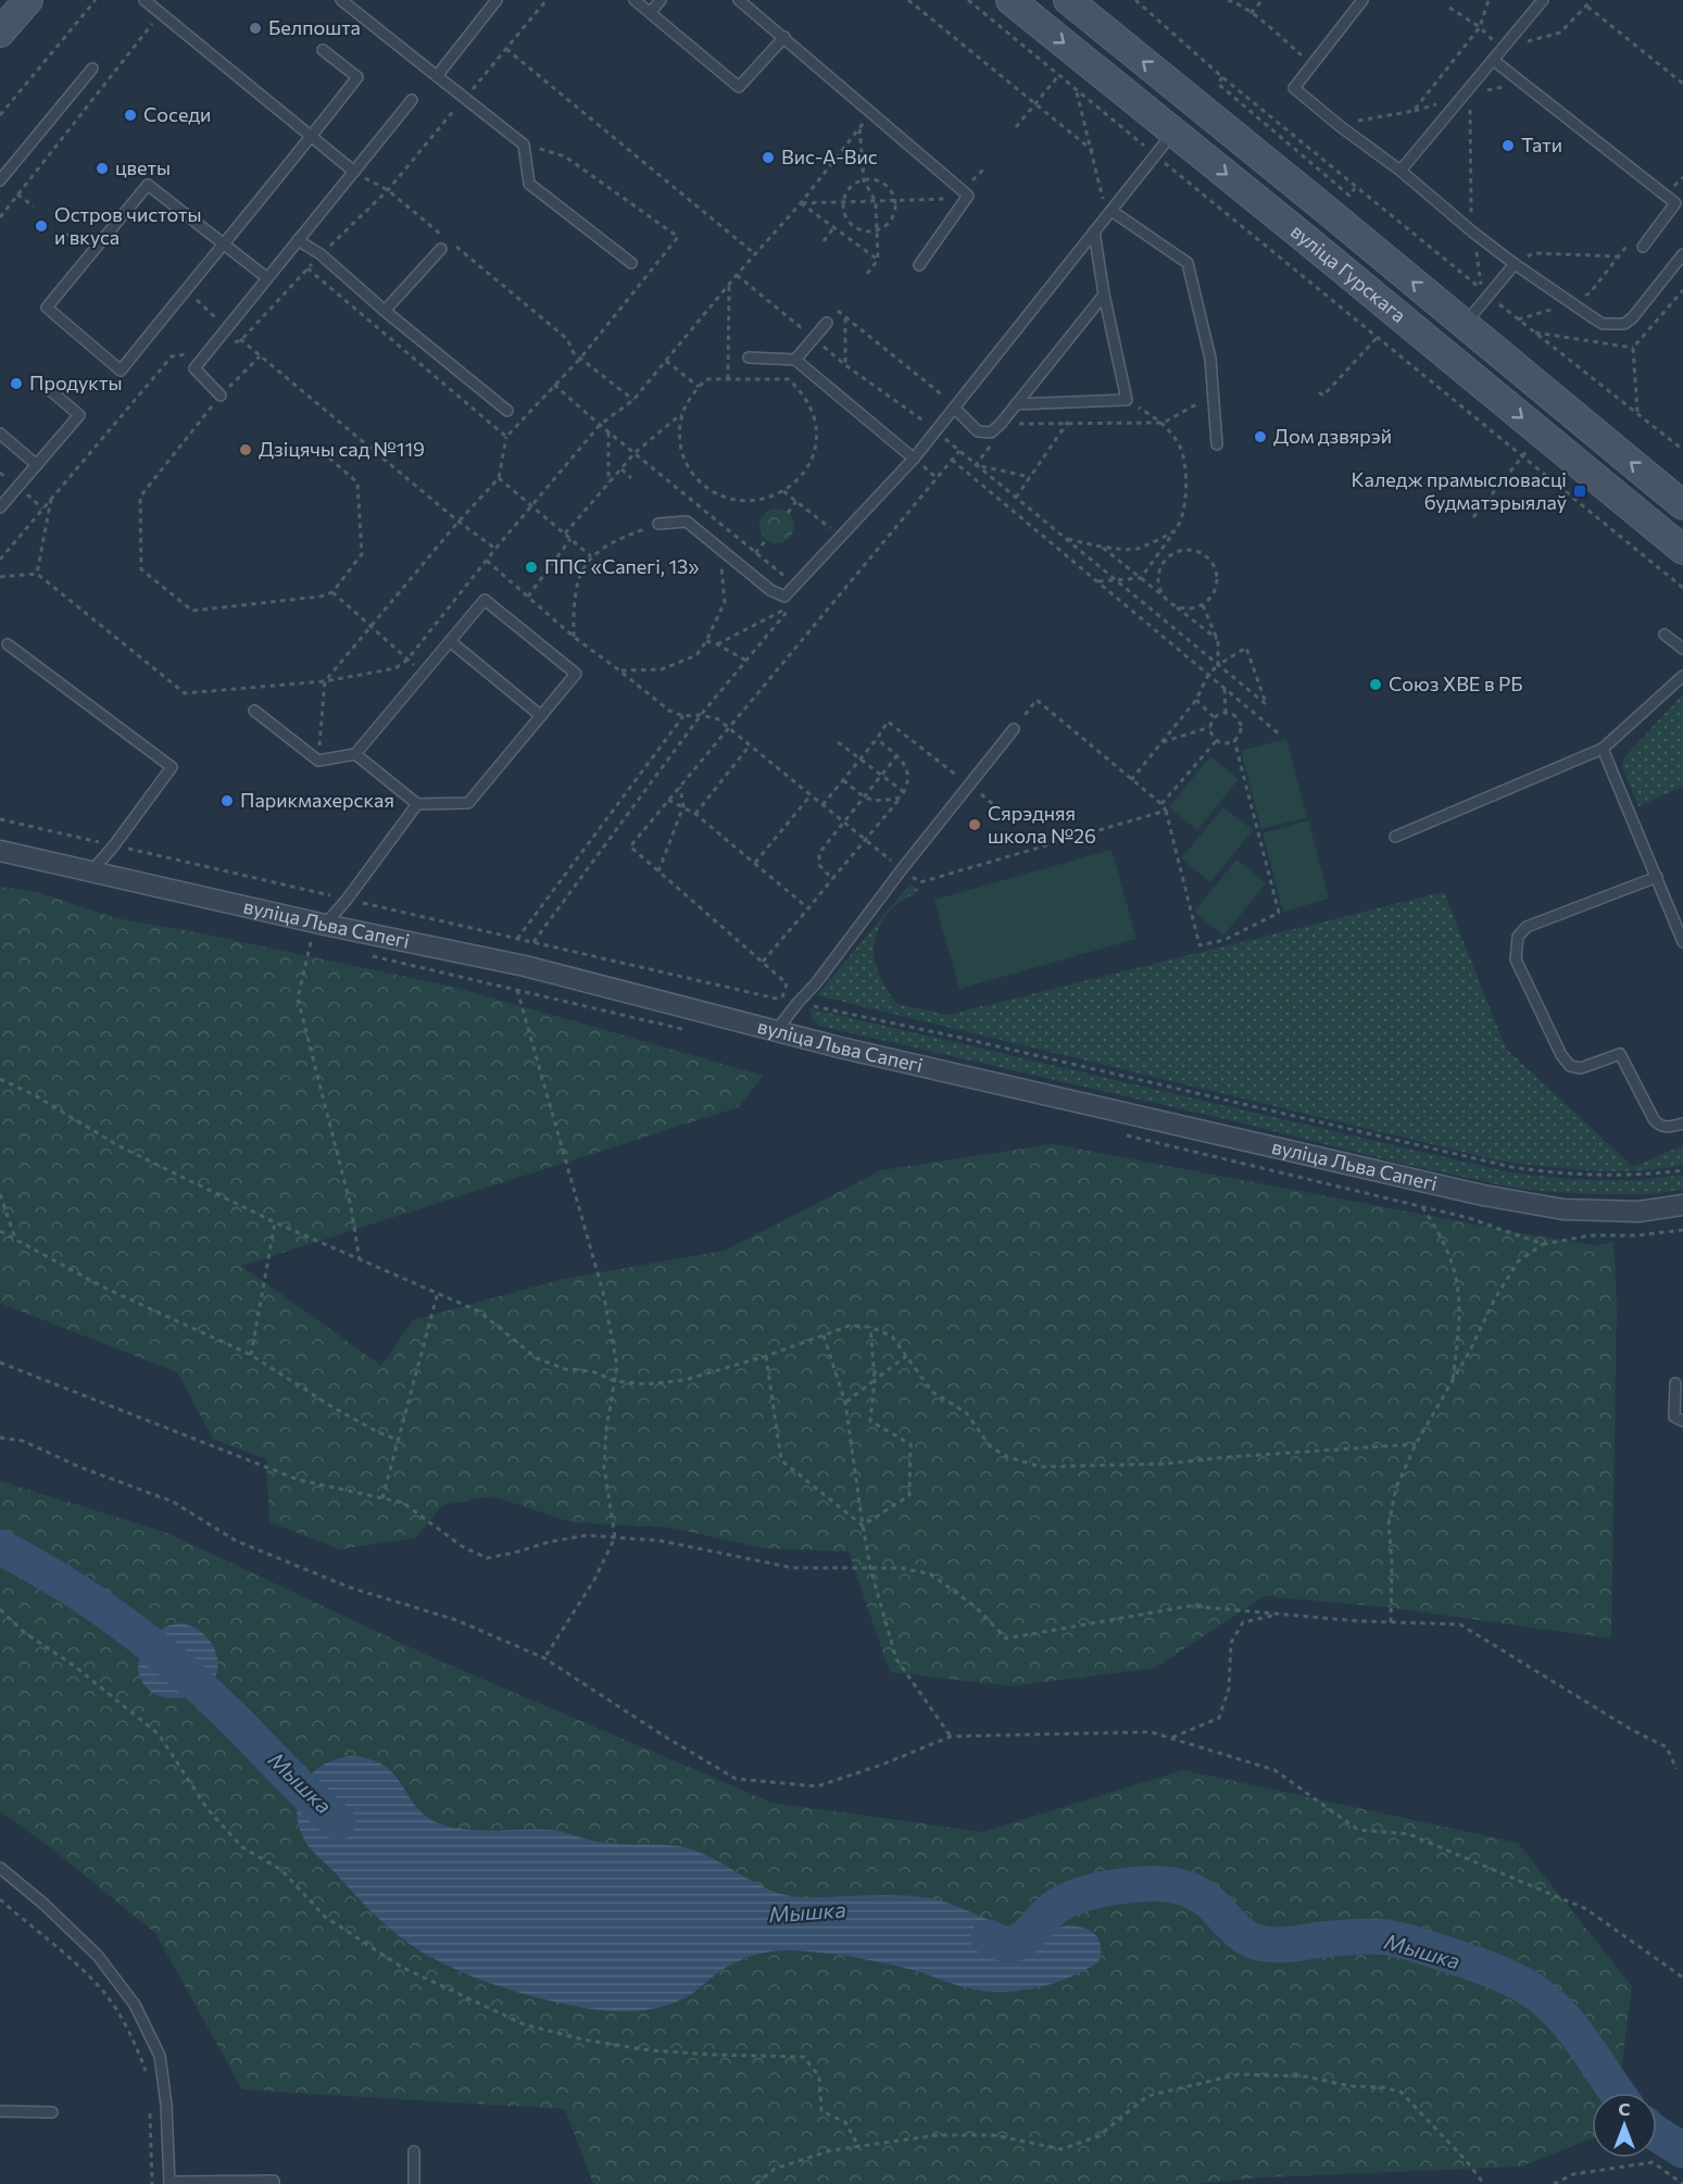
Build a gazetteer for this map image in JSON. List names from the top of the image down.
{
  "streets": {
    "main road": ["вуліца Гурскага"],
    "street": ["вуліца Льва Сапегі"]
  },
  "water": ["Мышка"],
  "places": {
    "other": [
      "Белпошта",
      "Соседи",
      "Тати",
      "Вис-А-Вис",
      "цветы",
      "Остров чистоты и вкуса",
      "Продукты",
      "Дом дзвярэй",
      "Дзіцячы сад №119",
      "ППС «Сапегі, 13»",
      "Союз ХВЕ в РБ",
      "Парикмахерская",
      "Сярэдняя школа №26"
    ],
    "transit": ["Каледж прамысловасці будматэрыялаў"]
  },
  "north": "top"
}
